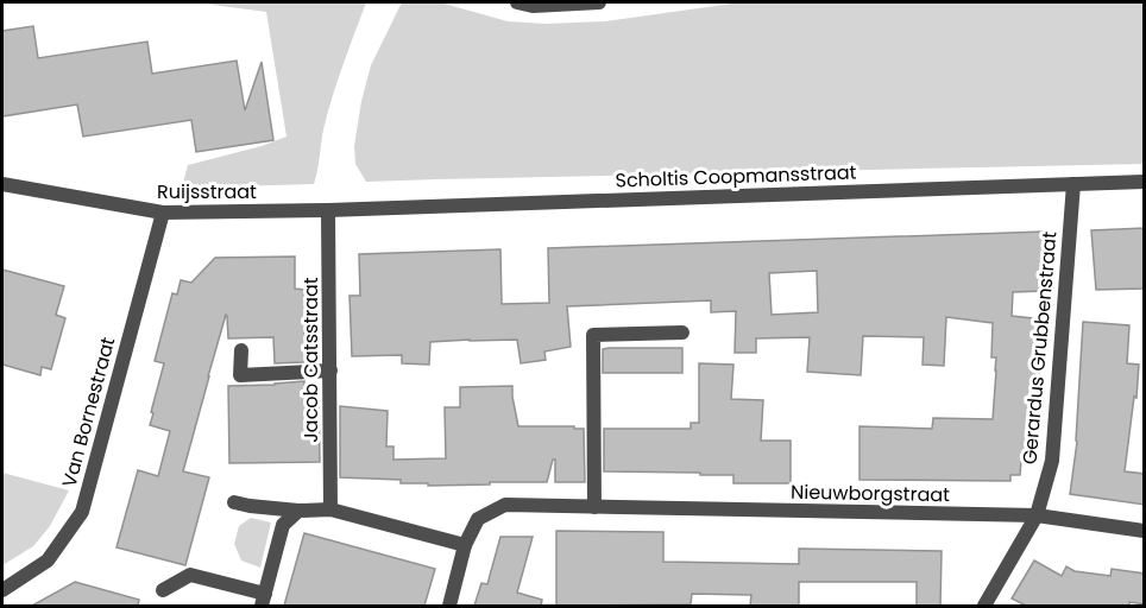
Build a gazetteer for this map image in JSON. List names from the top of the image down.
{
  "streets": {
    "street": [
      "Scholtis Coopmansstraat",
      "Ruijsstraat",
      "Gerardus Grubbenstraat",
      "Jacob Catsstraat",
      "Van Bornestraat",
      "Nieuwborgstraat"
    ]
  },
  "crossings": [
    ["Scholtis Coopmansstraat", "Ruijsstraat"],
    ["Scholtis Coopmansstraat", "Gerardus Grubbenstraat"],
    ["Scholtis Coopmansstraat", "Jacob Catsstraat"],
    ["Ruijsstraat", "Jacob Catsstraat"],
    ["Ruijsstraat", "Van Bornestraat"],
    ["Gerardus Grubbenstraat", "Nieuwborgstraat"]
  ]
}
